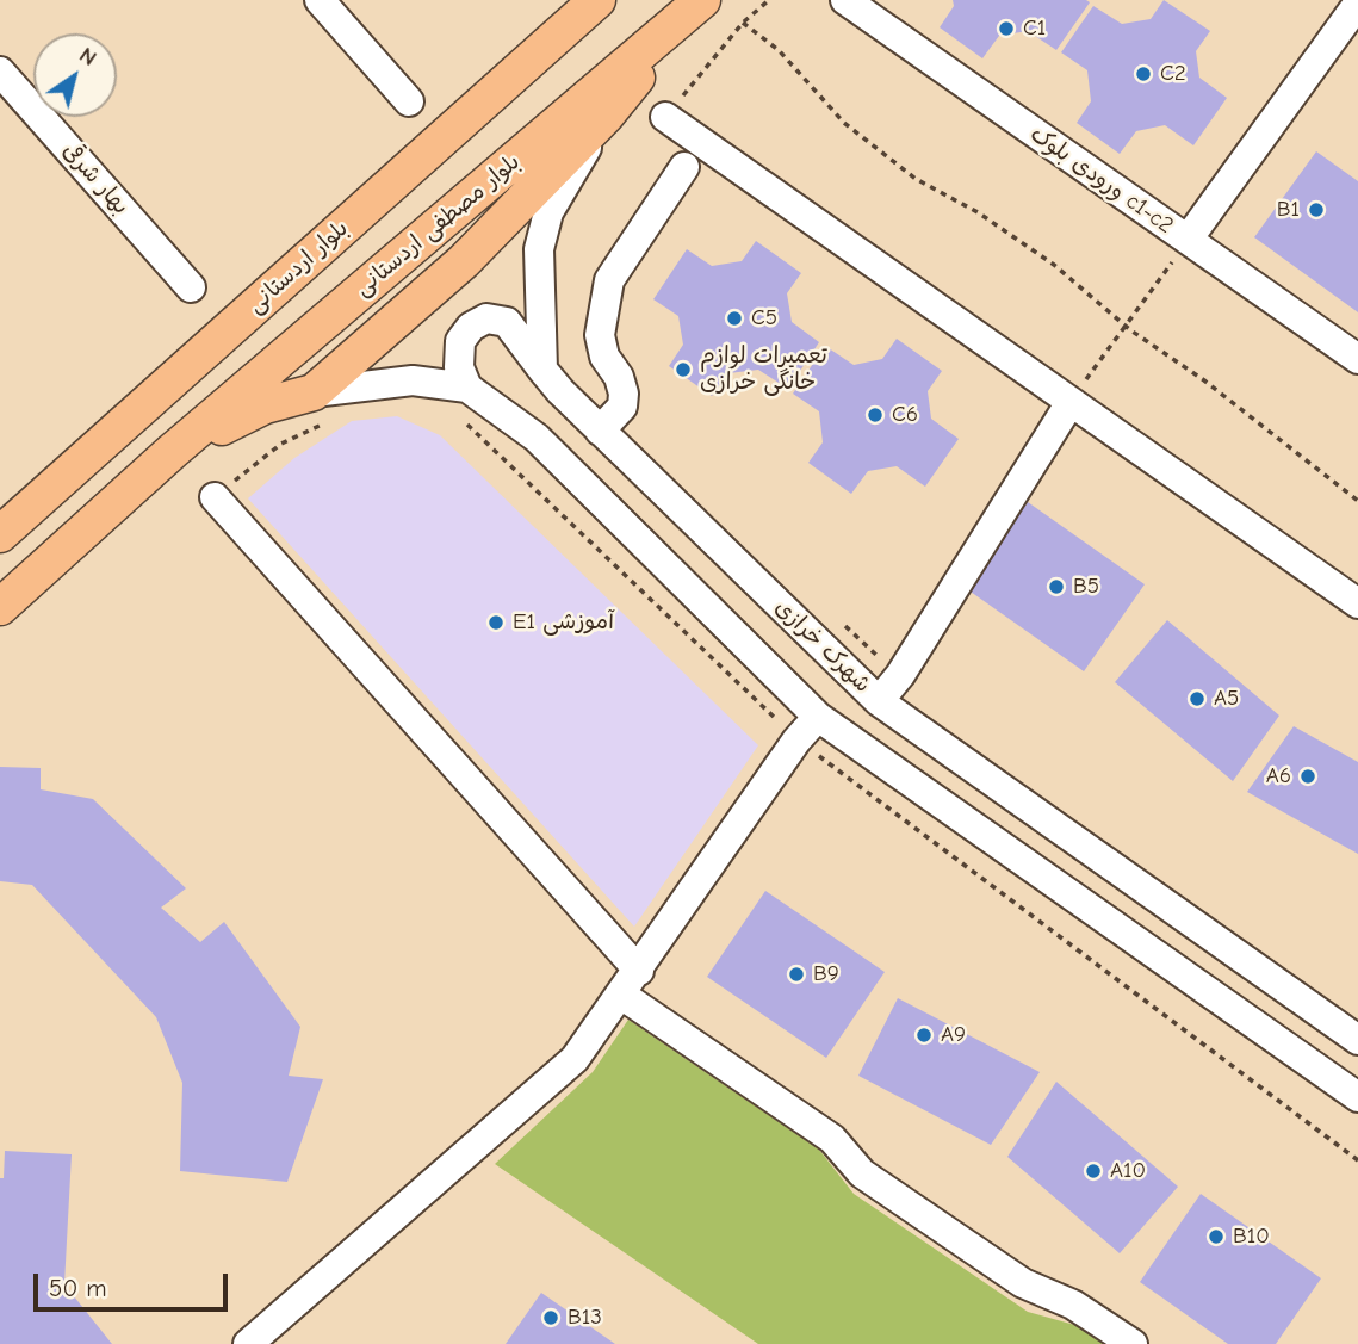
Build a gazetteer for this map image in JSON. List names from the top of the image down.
{
  "streets": {
    "main road": ["بلوار مصطفی اردستانی", "بلوار اردستانی"],
    "street": ["بهار شرقی", "ورودی بلوک c1-c2", "شهرک خرازی"]
  },
  "places": [
    "C1",
    "C2",
    "B1",
    "C5",
    "تعمیرات لوازم خانگی خرازی",
    "C6",
    "B5",
    "E1 آموزشی",
    "A5",
    "A6",
    "B9",
    "A9",
    "A10",
    "B10",
    "B13"
  ],
  "scale_bar": "50 m",
  "north": "top right"
}
